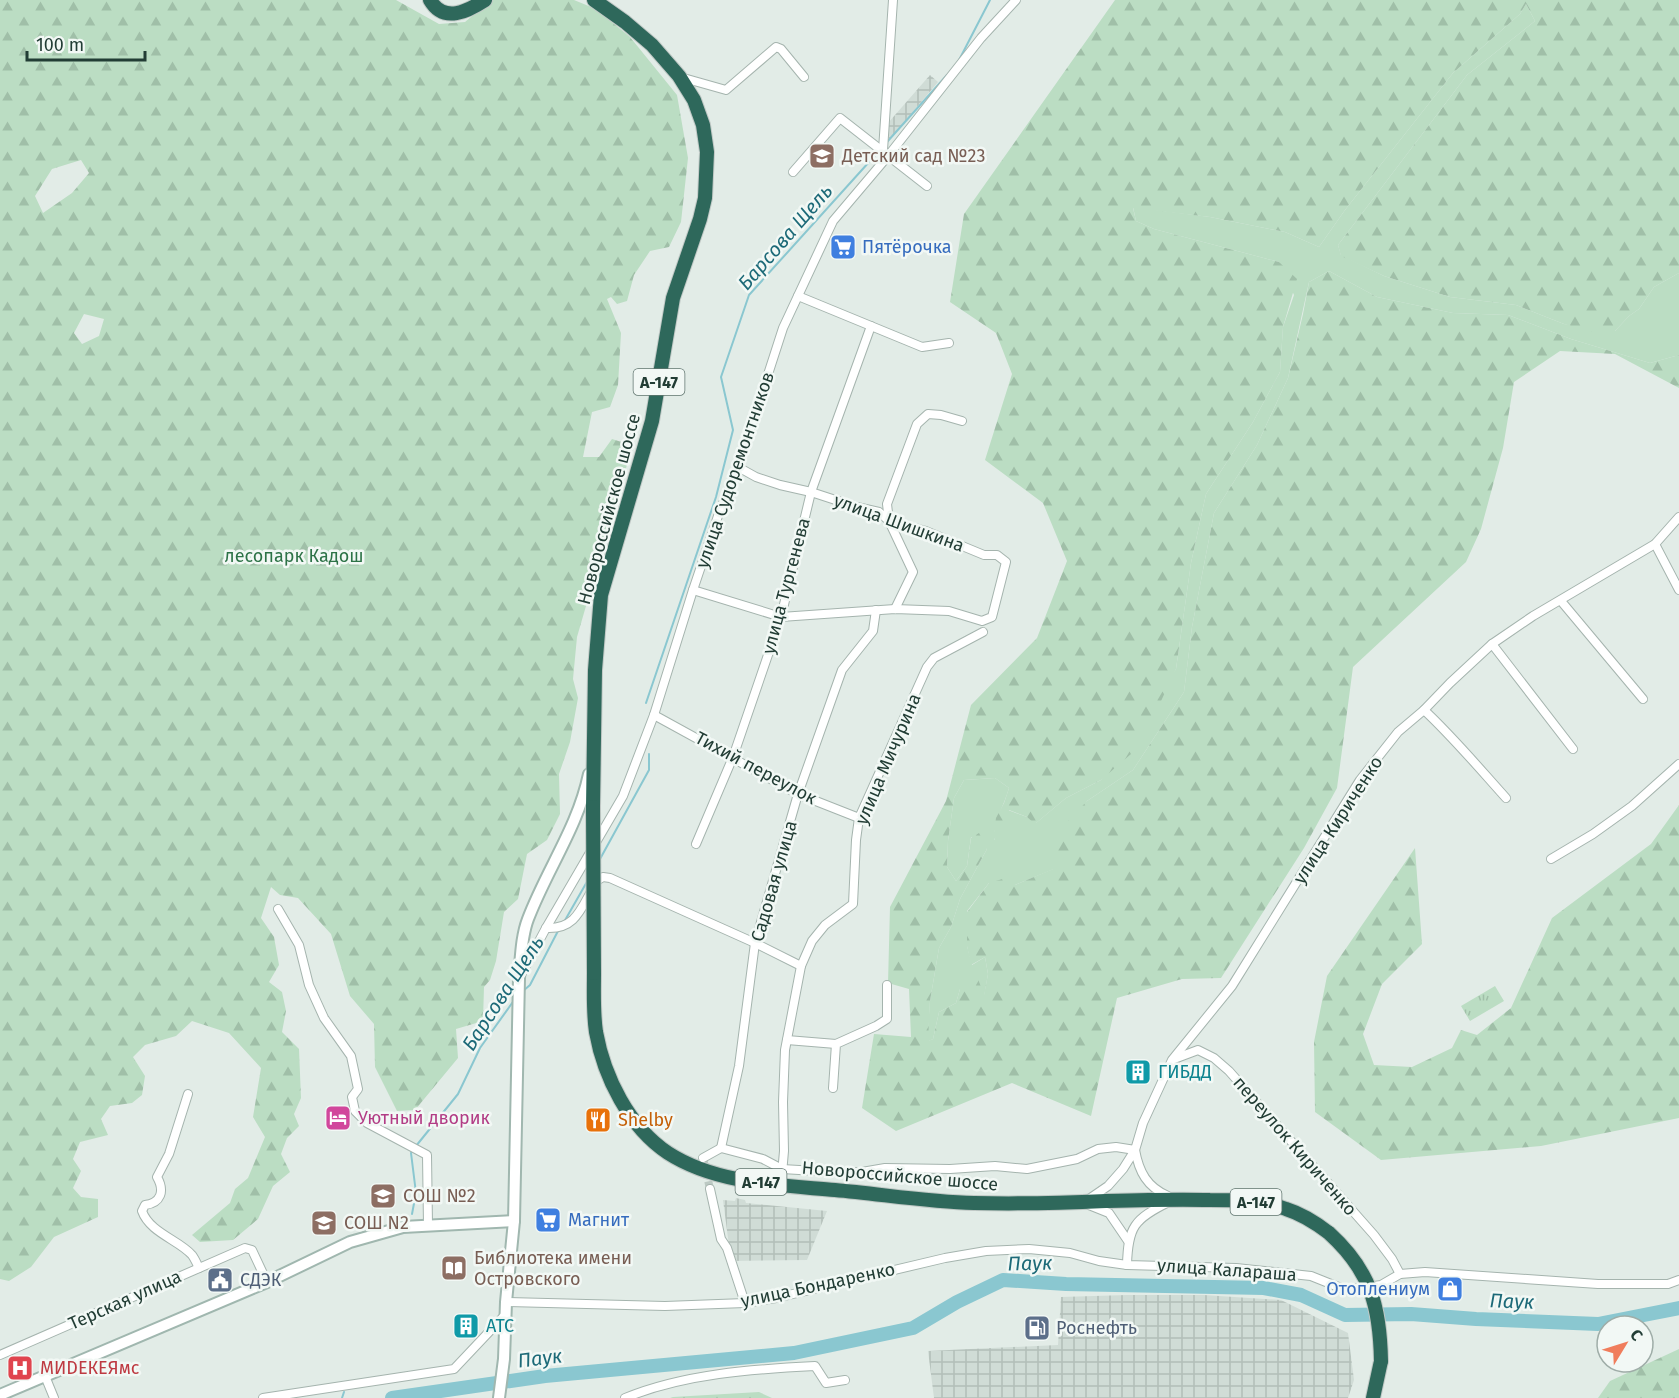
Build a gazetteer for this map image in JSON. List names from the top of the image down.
{
  "streets": {
    "highway": ["А-147", "Новороссийское шоссе"],
    "street": [
      "улица Судоремонтников",
      "улица Шишкина",
      "улица Тургенева",
      "улица Мичурина",
      "Тихий переулок",
      "улица Кириченко",
      "Садовая улица",
      "переулок Кириченко",
      "улица Калараша",
      "улица Бондаренко",
      "Терская улица"
    ]
  },
  "crossings": [
    ["улица Судоремонтников", "Новороссийское шоссе"],
    ["улица Судоремонтников", "улица Шишкина"],
    ["улица Судоремонтников", "Тихий переулок"],
    ["Новороссийское шоссе", "улица Мичурина"],
    ["Новороссийское шоссе", "улица Кириченко"],
    ["Новороссийское шоссе", "улица Бондаренко"],
    ["улица Шишкина", "улица Тургенева"],
    ["улица Тургенева", "Тихий переулок"],
    ["улица Мичурина", "Тихий переулок"],
    ["Тихий переулок", "Садовая улица"],
    ["улица Кириченко", "переулок Кириченко"],
    ["переулок Кириченко", "улица Калараша"],
    ["улица Калараша", "улица Бондаренко"]
  ],
  "water": ["Барсова Щель", "Паук"],
  "parks": ["лесопарк Кадош"],
  "places": {
    "school or university": ["Детский сад №23", "СОШ №2", "СОШ N2"],
    "supermarket": ["Пятёрочка", "Магнит"],
    "building": ["ГИБДД", "АТС"],
    "hotel": ["Уютный дворик"],
    "restaurant": ["Shelby"],
    "library": ["Библиотека имени Островского"],
    "public building": ["СДЭК"],
    "shop": ["Отоплениум"],
    "fuel station": ["Роснефть"],
    "hospital": ["МИDЕКЕЯмс"]
  },
  "scale_bar": "100 m",
  "north": "top right"
}
